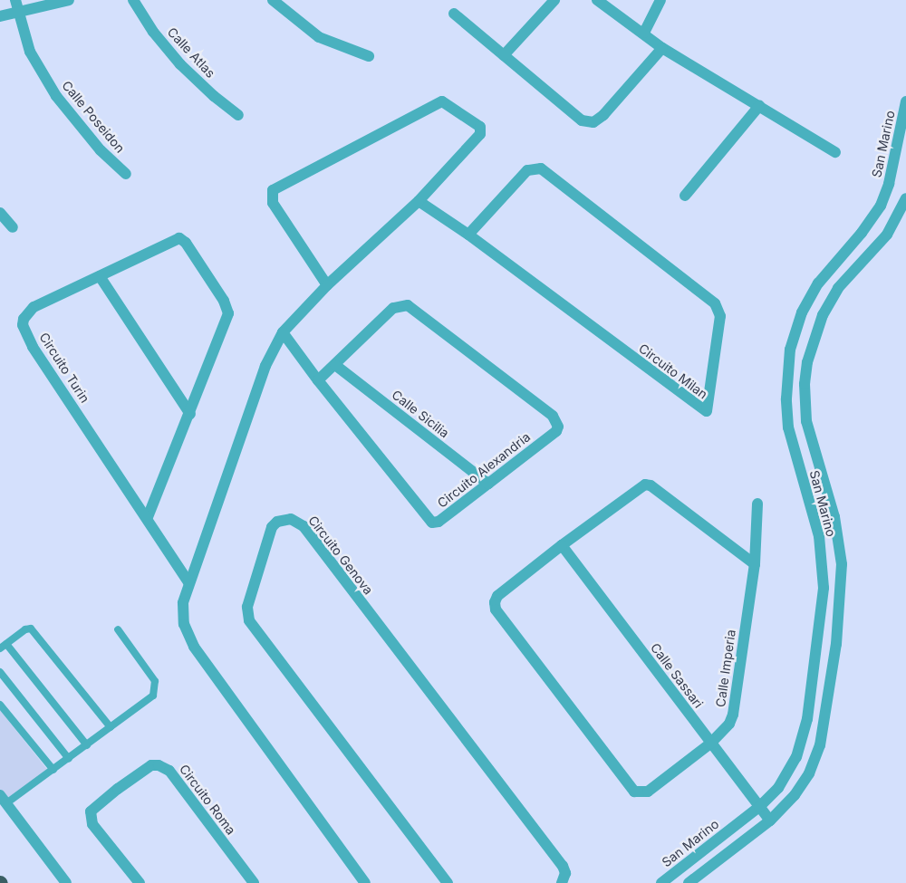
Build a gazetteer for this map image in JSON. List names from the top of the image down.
{
  "streets": {
    "street": [
      "Calle Atlas",
      "Calle Poseidon",
      "San Marino",
      "Circuito Turin",
      "Circuito Milan",
      "Calle Sicilia",
      "Circuito Alexandria",
      "Circuito Genova",
      "Calle Imperia",
      "Calle Sassari",
      "Circuito Roma"
    ]
  },
  "crossings": [
    ["San Marino", "Calle Sassari"],
    ["Calle Sicilia", "Circuito Alexandria"],
    ["Calle Imperia", "Calle Sassari"]
  ]
}
